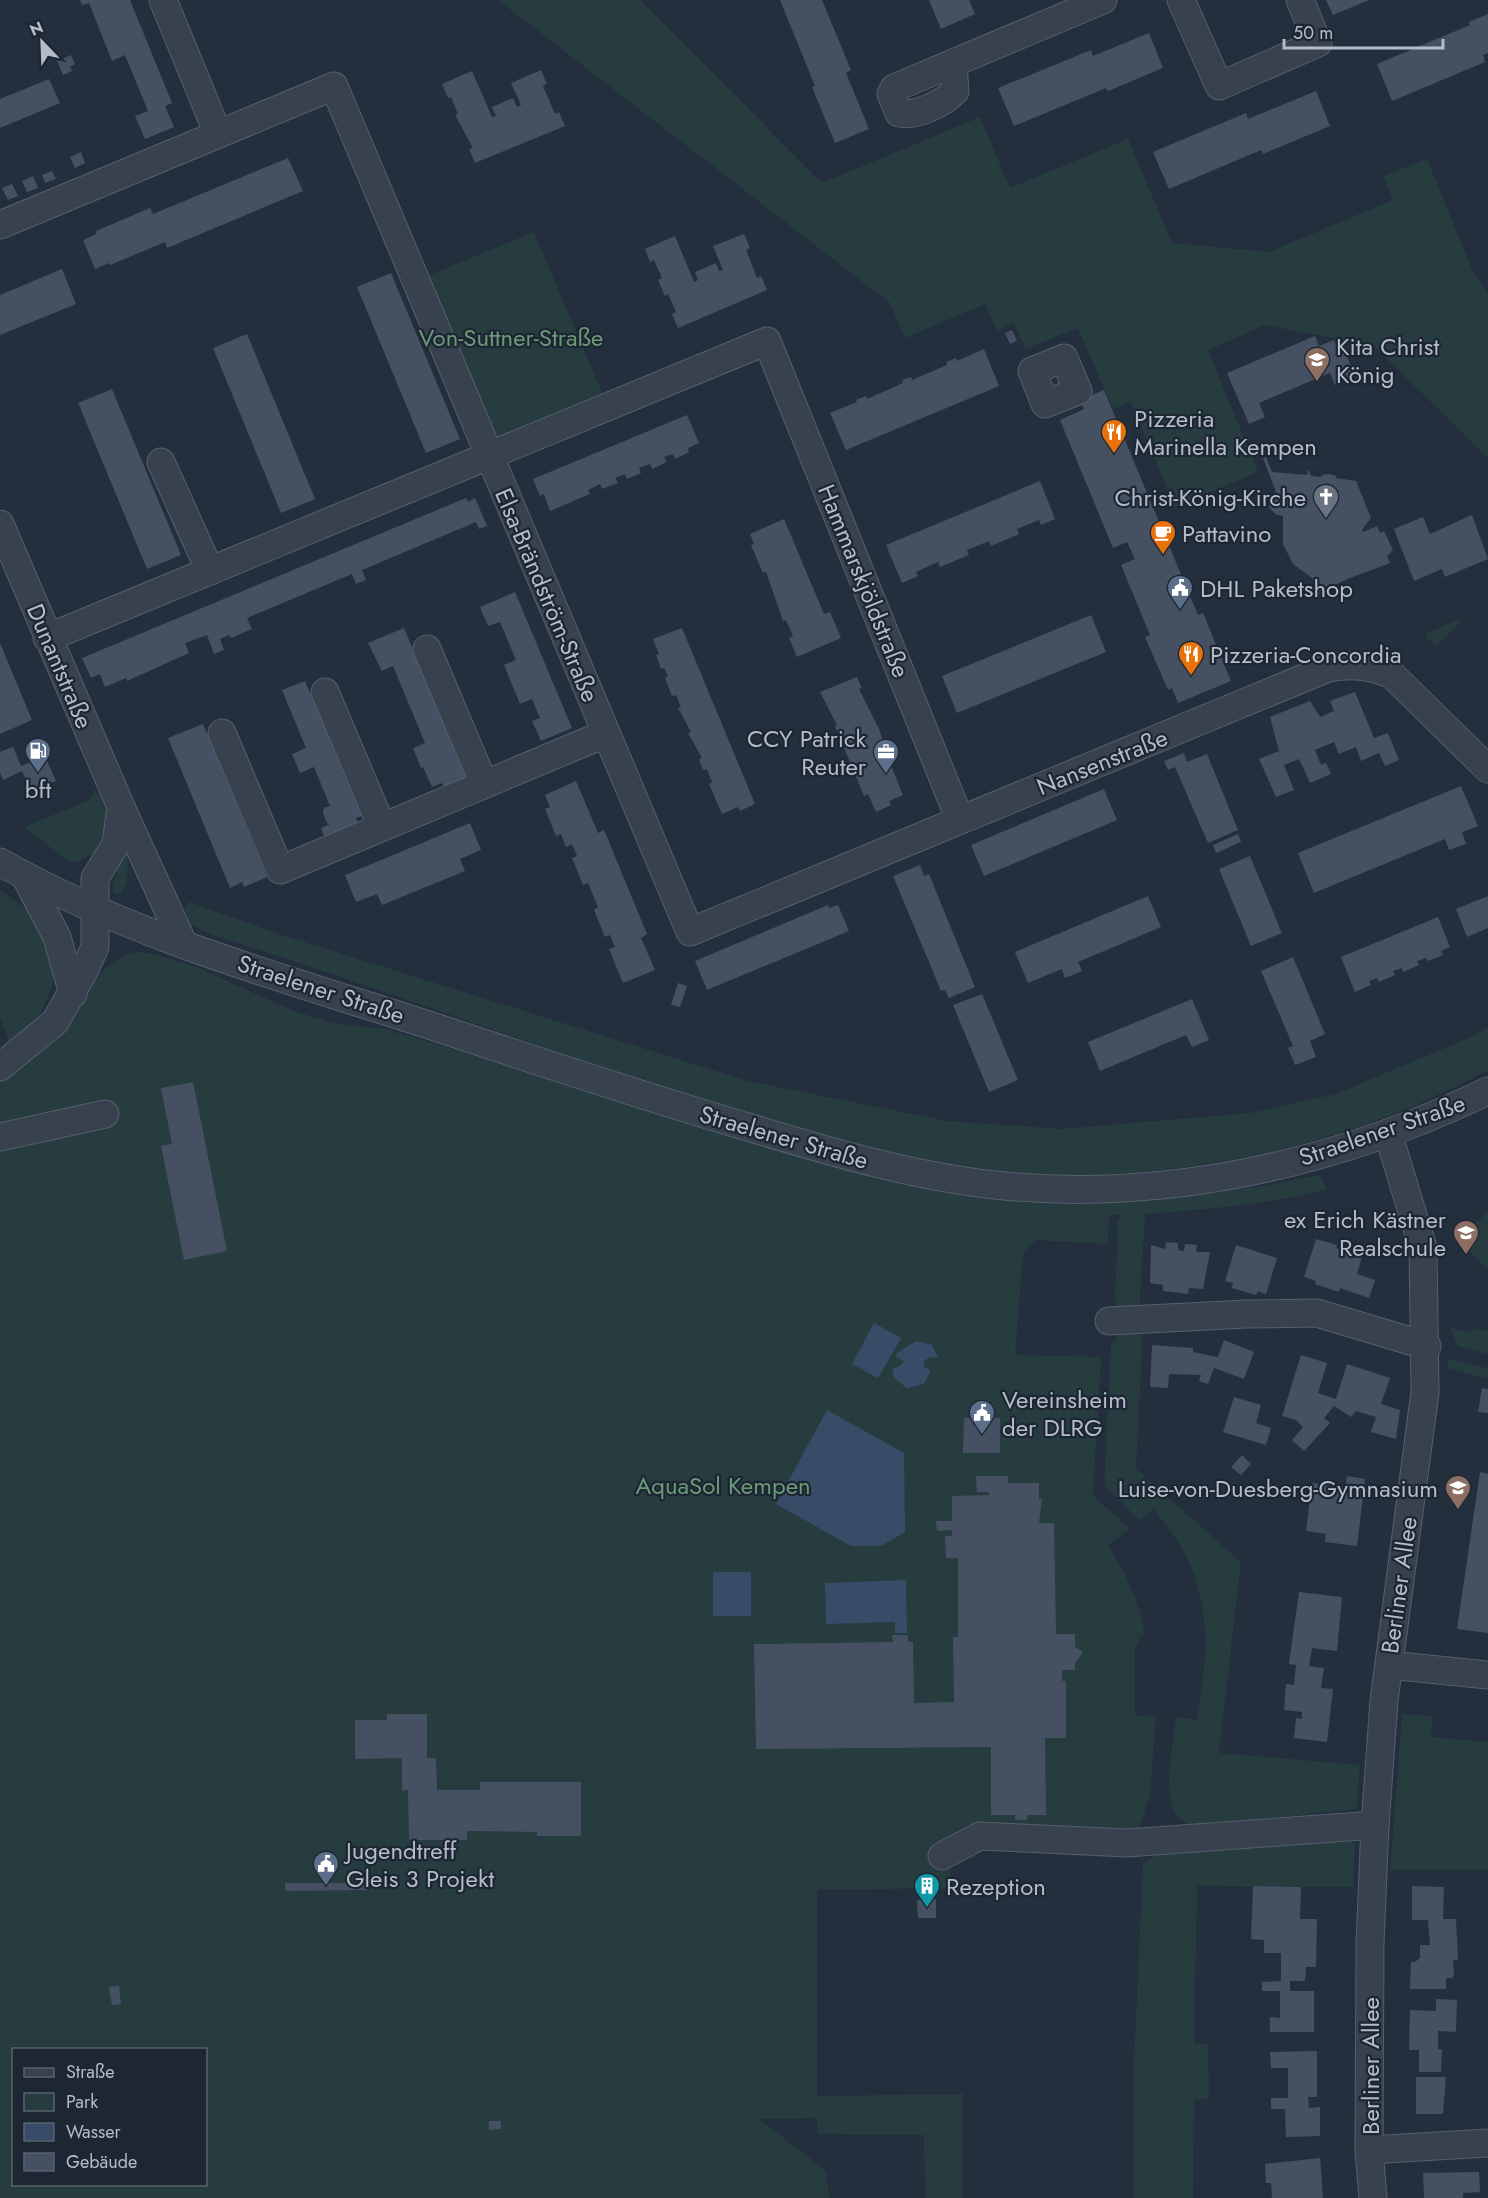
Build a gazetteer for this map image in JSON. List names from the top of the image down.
{
  "streets": {
    "street": [
      "Hammarskjöldstraße",
      "Elsa-Brändström-Straße",
      "Dunantstraße",
      "Nansenstraße",
      "Straelener Straße",
      "Berliner Allee"
    ]
  },
  "crossings": [
    ["Hammarskjöldstraße", "Elsa-Brändström-Straße"],
    ["Hammarskjöldstraße", "Nansenstraße"],
    ["Elsa-Brändström-Straße", "Nansenstraße"],
    ["Dunantstraße", "Straelener Straße"],
    ["Straelener Straße", "Berliner Allee"]
  ],
  "parks": ["Von-Suttner-Straße", "AquaSol Kempen"],
  "places": {
    "school or university": ["Kita Christ König", "ex Erich Kästner Realschule", "Luise-von-Duesberg-Gymnasium"],
    "restaurant": ["Pizzeria Marinella Kempen", "Pizzeria-Concordia"],
    "church": ["Christ-König-Kirche"],
    "cafe": ["Pattavino"],
    "public building": ["DHL Paketshop", "Vereinsheim der DLRG", "Jugendtreff Gleis 3 Projekt"],
    "fuel station": ["bft"],
    "office": ["CCY Patrick Reuter"],
    "building": ["Rezeption"]
  },
  "legend": [
    "Straße",
    "Park",
    "Wasser",
    "Gebäude"
  ],
  "scale_bar": "50 m",
  "north": "top left"
}
